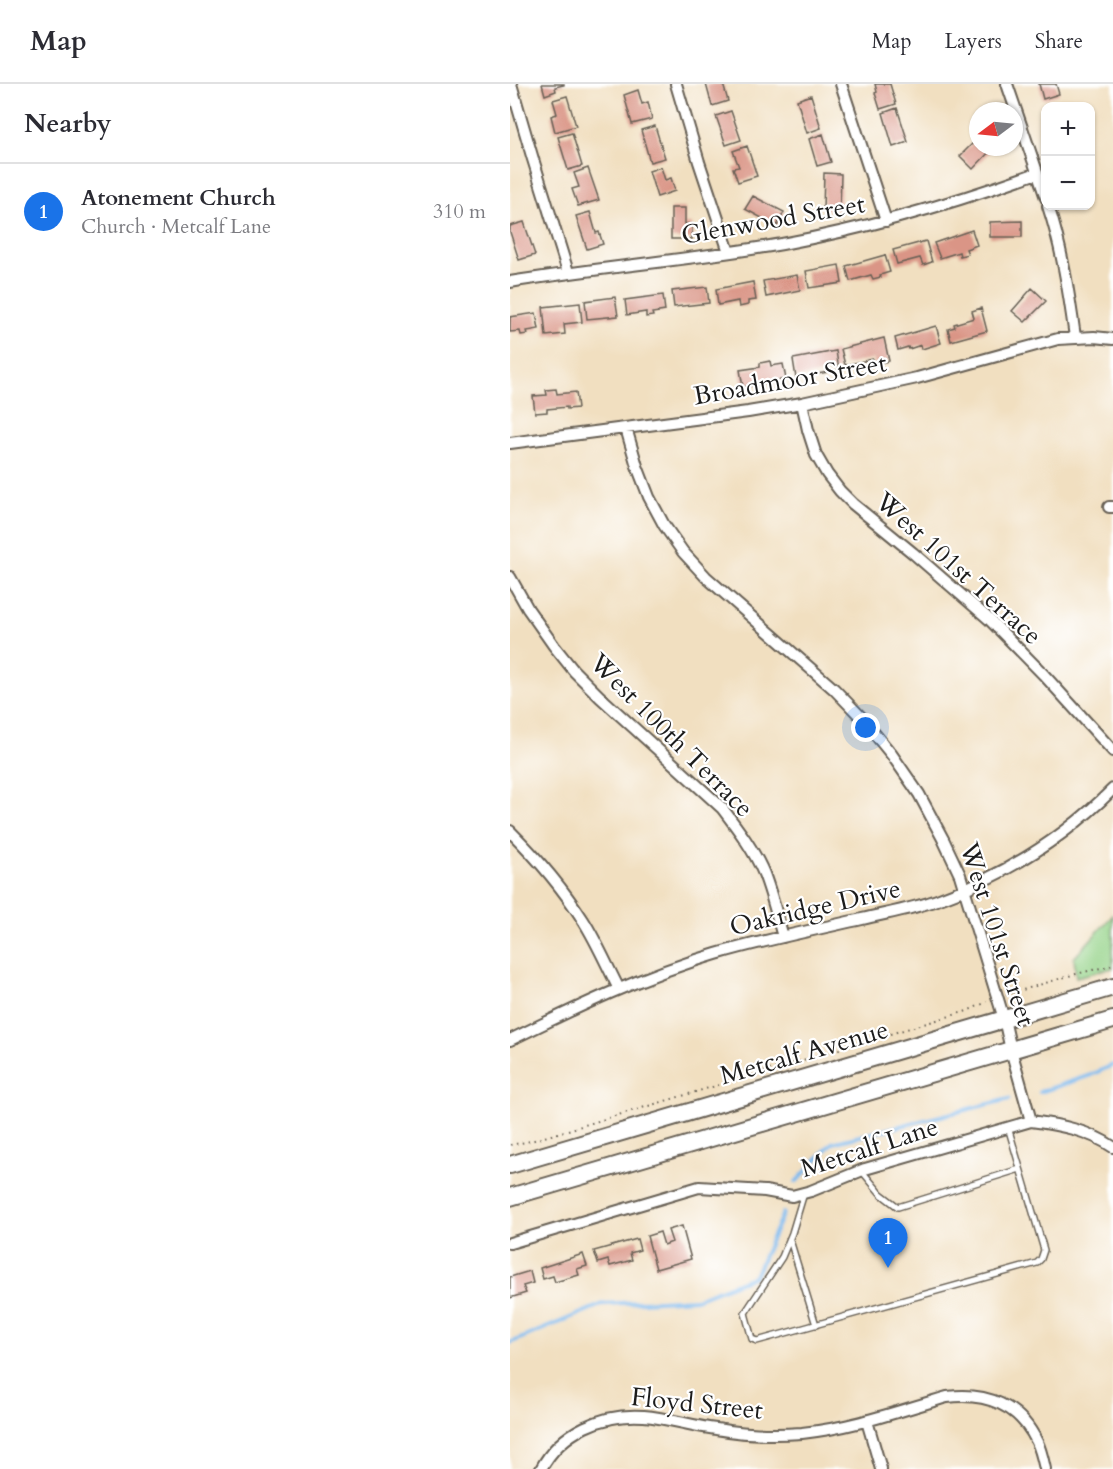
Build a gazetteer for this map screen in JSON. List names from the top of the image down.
{
  "streets": {
    "main road": ["Metcalf Avenue"],
    "street": [
      "Glenwood Street",
      "Broadmoor Street",
      "West 101st Terrace",
      "West 100th Terrace",
      "Oakridge Drive",
      "West 101st Street",
      "Metcalf Lane",
      "Floyd Street"
    ]
  },
  "crossings": [
    ["Broadmoor Street", "West 101st Terrace"],
    ["Broadmoor Street", "West 101st Street"],
    ["West 100th Terrace", "Oakridge Drive"],
    ["Oakridge Drive", "West 101st Street"],
    ["West 101st Street", "Metcalf Avenue"],
    ["West 101st Street", "Metcalf Lane"]
  ],
  "north": "left",
  "page": {
    "header": "Map",
    "nav": ["Map", "Layers", "Share"],
    "heading": "Nearby",
    "map_buttons": ["+", "−"],
    "list": [
      {
        "mark": "1",
        "name": "Atonement Church",
        "note": "Church · Metcalf Lane",
        "value": "310 m"
      }
    ],
    "pins": "1"
  }
}
